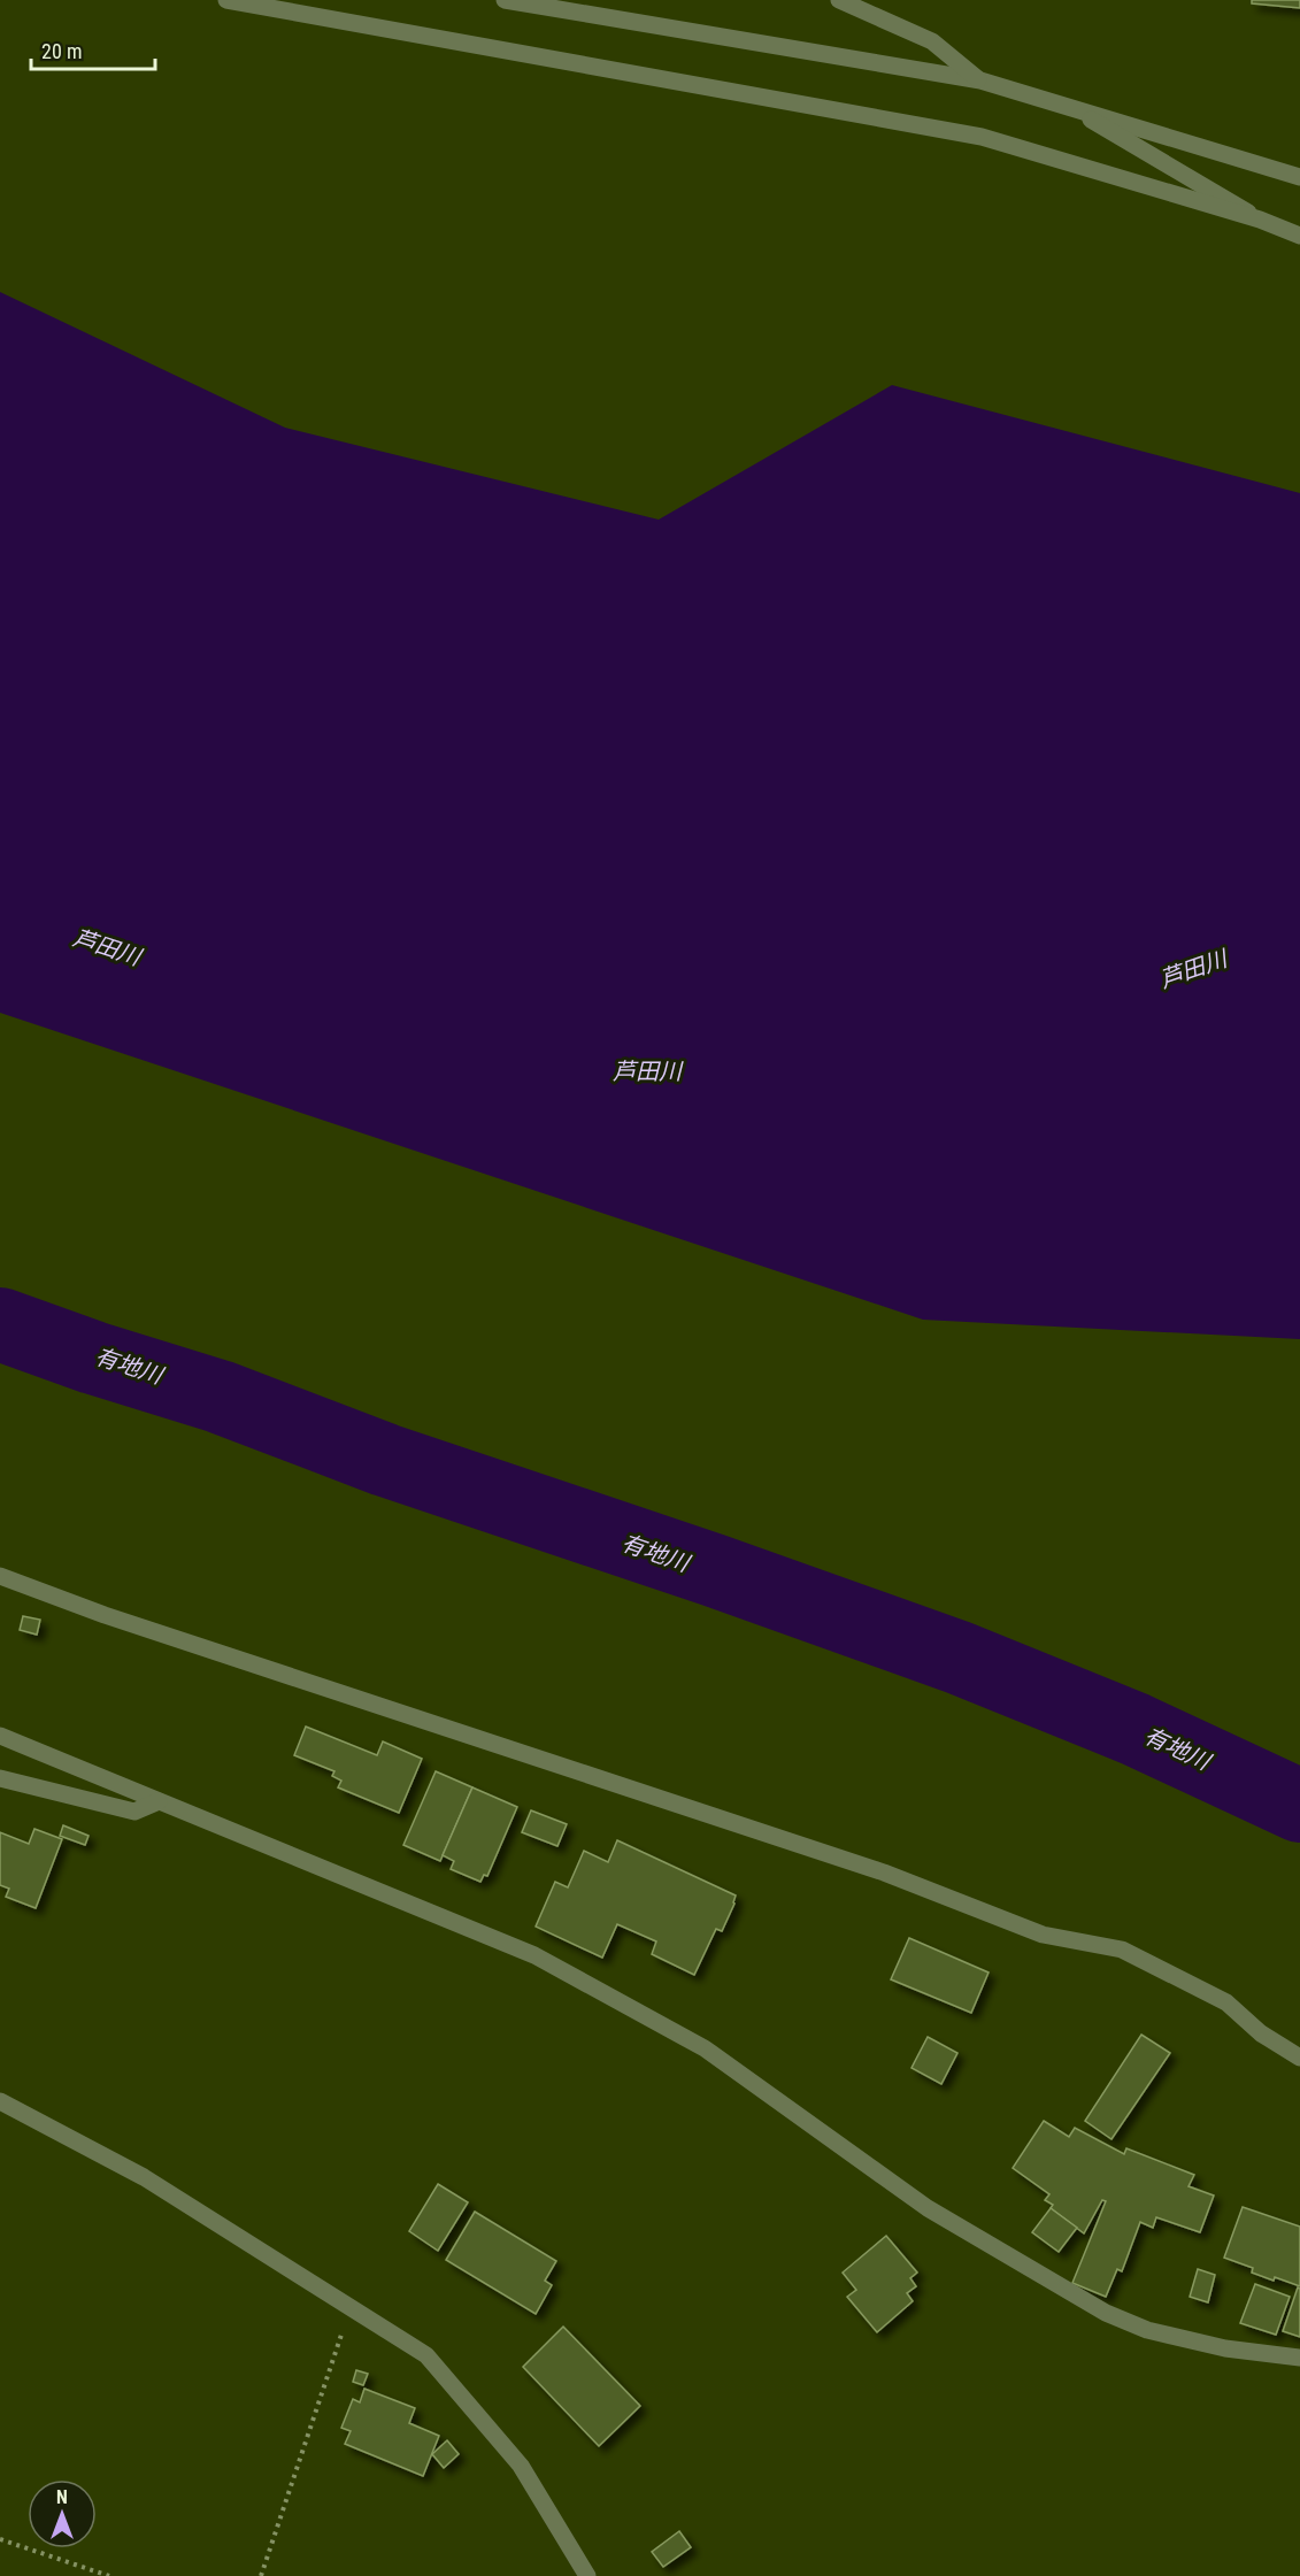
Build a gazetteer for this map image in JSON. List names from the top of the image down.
{
  "water": ["芦田川", "有地川"],
  "scale_bar": "20 m",
  "north": "top"
}
